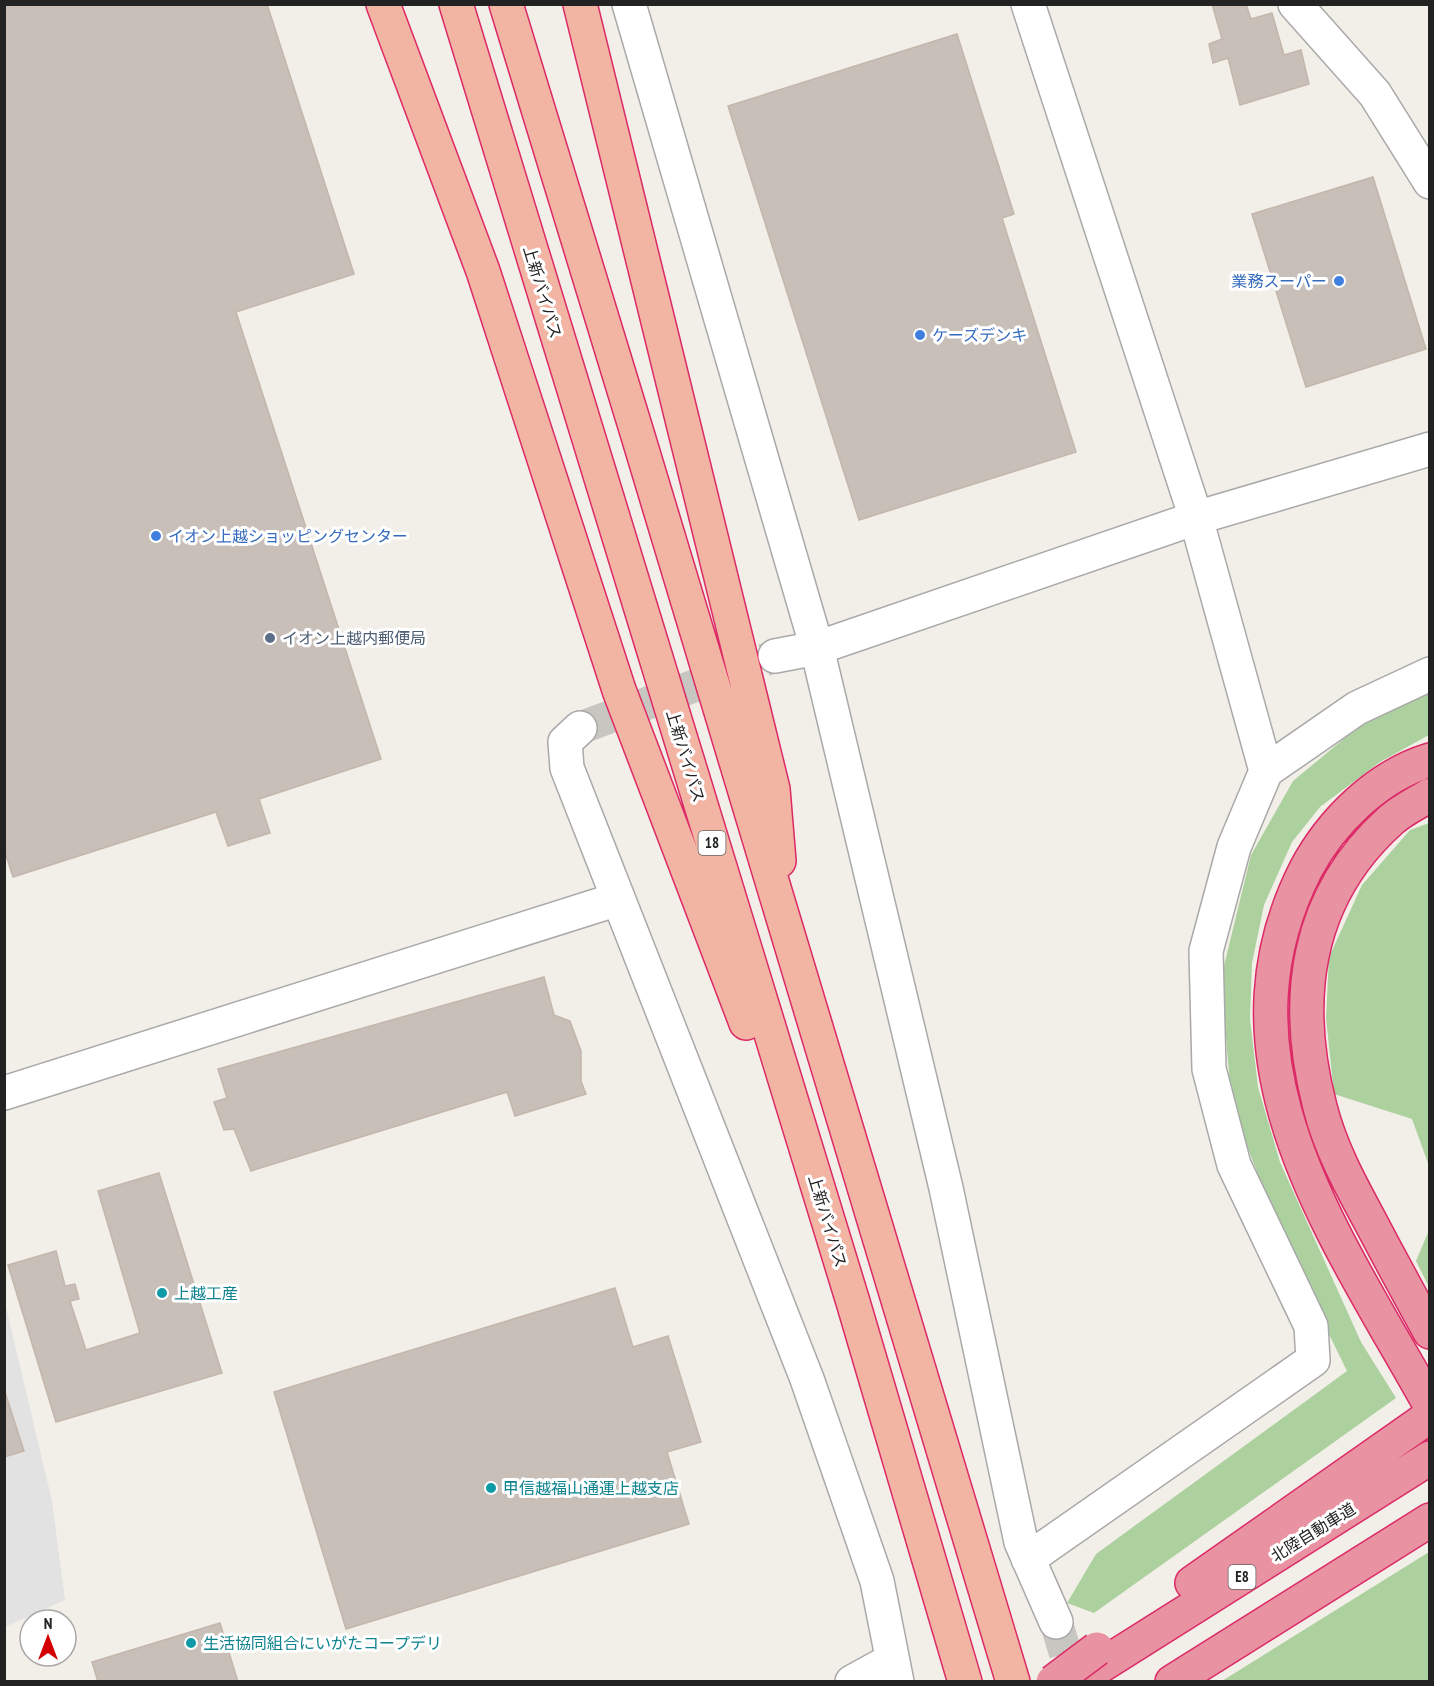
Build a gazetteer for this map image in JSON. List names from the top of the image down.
{
  "streets": {
    "highway": ["上新バイパス", "18"]
  },
  "places": [
    "業務スーパー",
    "ケーズデンキ",
    "イオン上越ショッピングセンター",
    "イオン上越内郵便局",
    "上越工産",
    "甲信越福山通運上越支店",
    "生活協同組合にいがたコープデリ"
  ],
  "north": "top"
}
